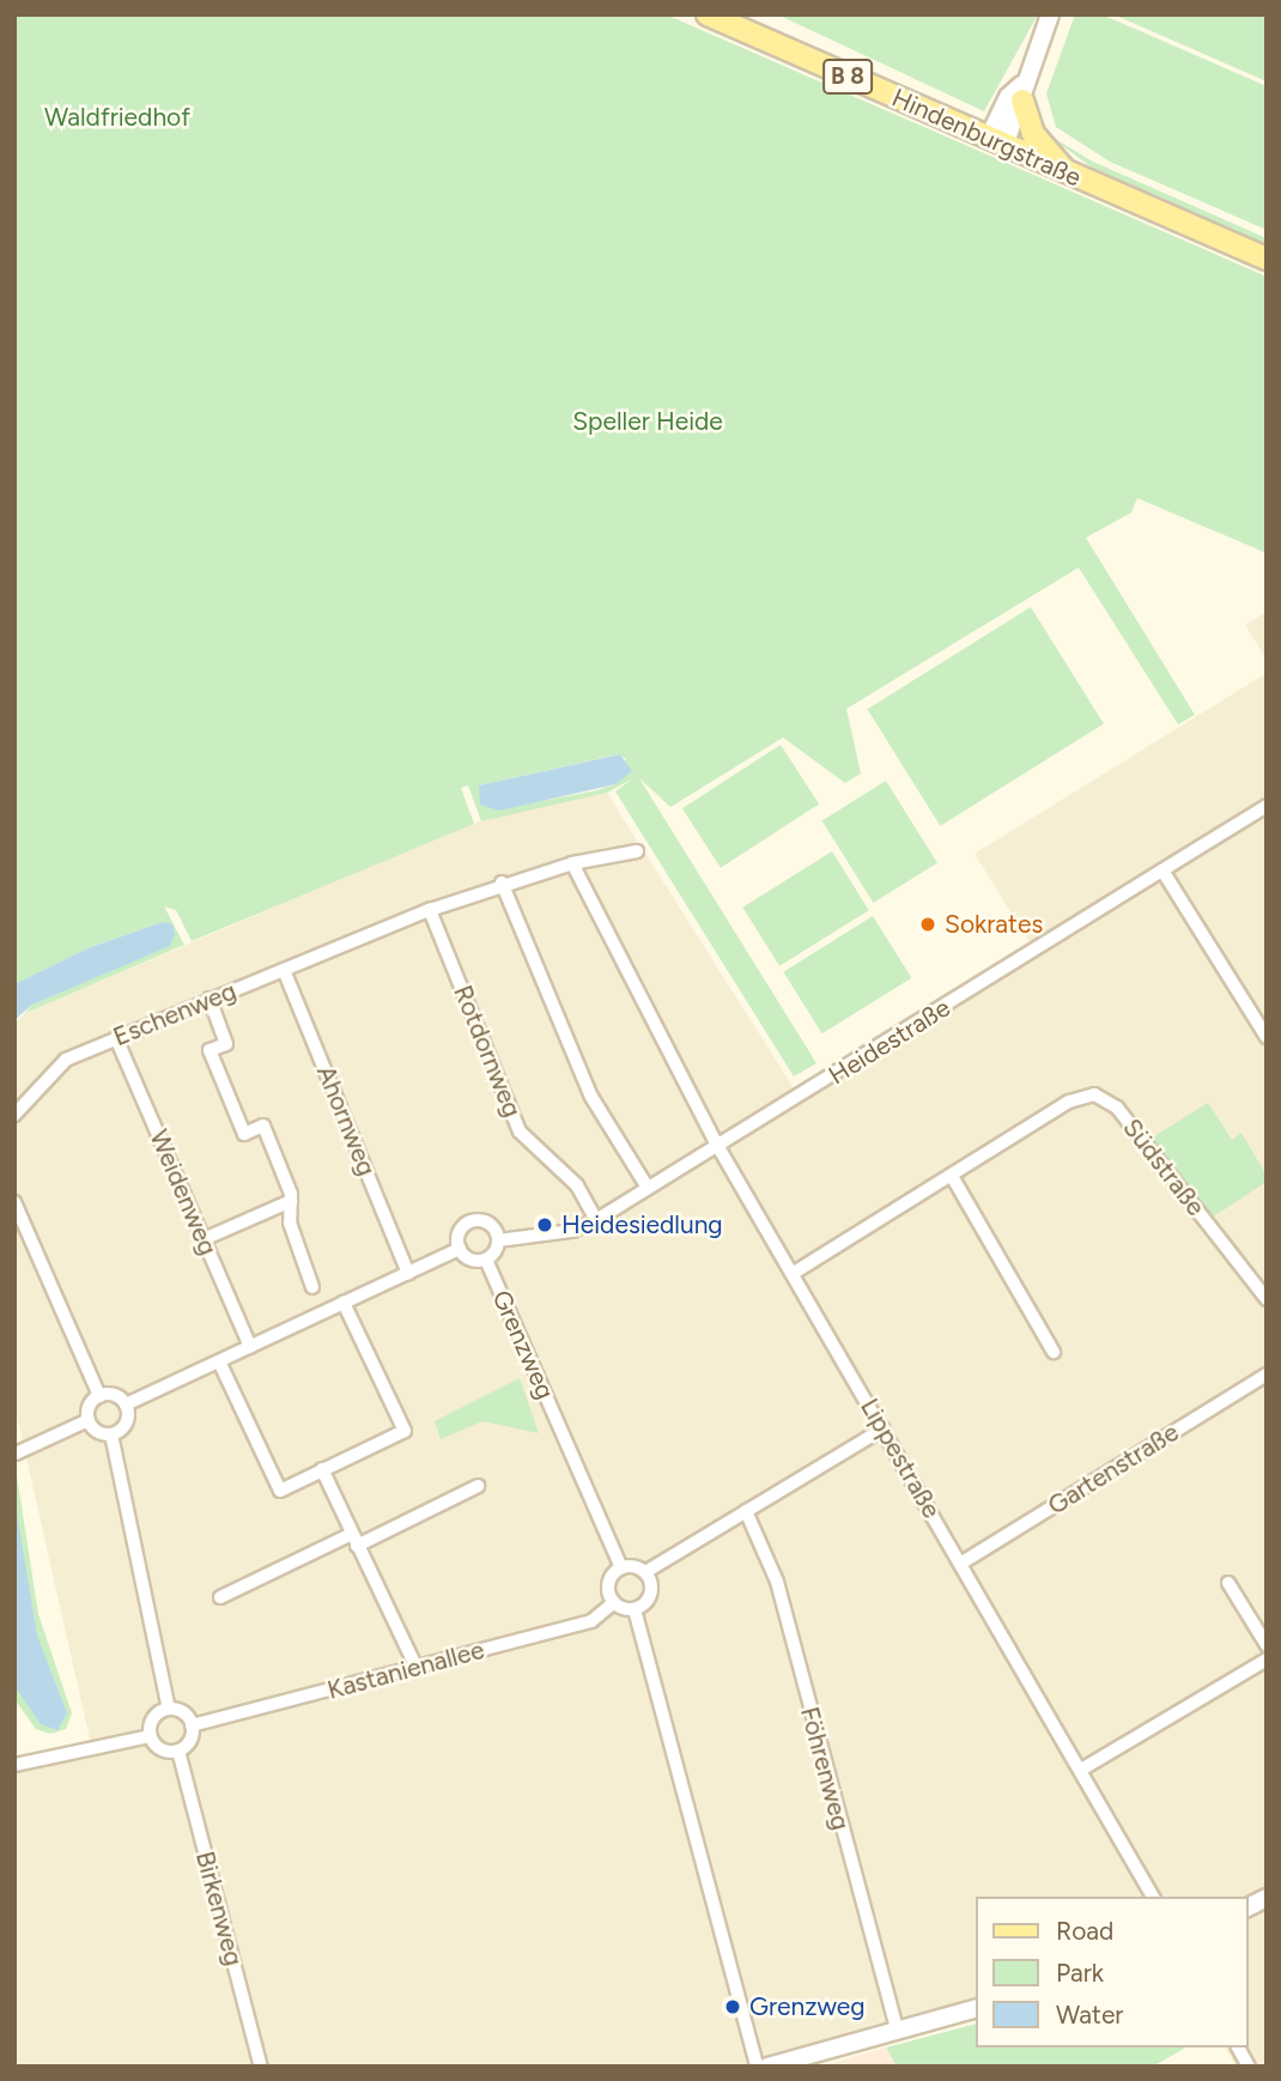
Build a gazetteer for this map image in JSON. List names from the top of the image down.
{
  "streets": {
    "main road": ["B 8", "Hindenburgstraße"],
    "street": [
      "Eschenweg",
      "Heidestraße",
      "Rotdornweg",
      "Ahornweg",
      "Südstraße",
      "Weidenweg",
      "Grenzweg",
      "Lippestraße",
      "Gartenstraße",
      "Kastanienallee",
      "Föhrenweg",
      "Birkenweg"
    ]
  },
  "crossings": [
    ["Eschenweg", "Rotdornweg"],
    ["Eschenweg", "Ahornweg"],
    ["Eschenweg", "Weidenweg"],
    ["Heidestraße", "Rotdornweg"],
    ["Heidestraße", "Grenzweg"],
    ["Heidestraße", "Lippestraße"],
    ["Südstraße", "Lippestraße"],
    ["Grenzweg", "Kastanienallee"],
    ["Lippestraße", "Gartenstraße"],
    ["Kastanienallee", "Birkenweg"]
  ],
  "parks": ["Waldfriedhof", "Speller Heide"],
  "places": ["Sokrates", "Heidesiedlung", "Grenzweg"],
  "legend": ["Road", "Park", "Water"]
}
